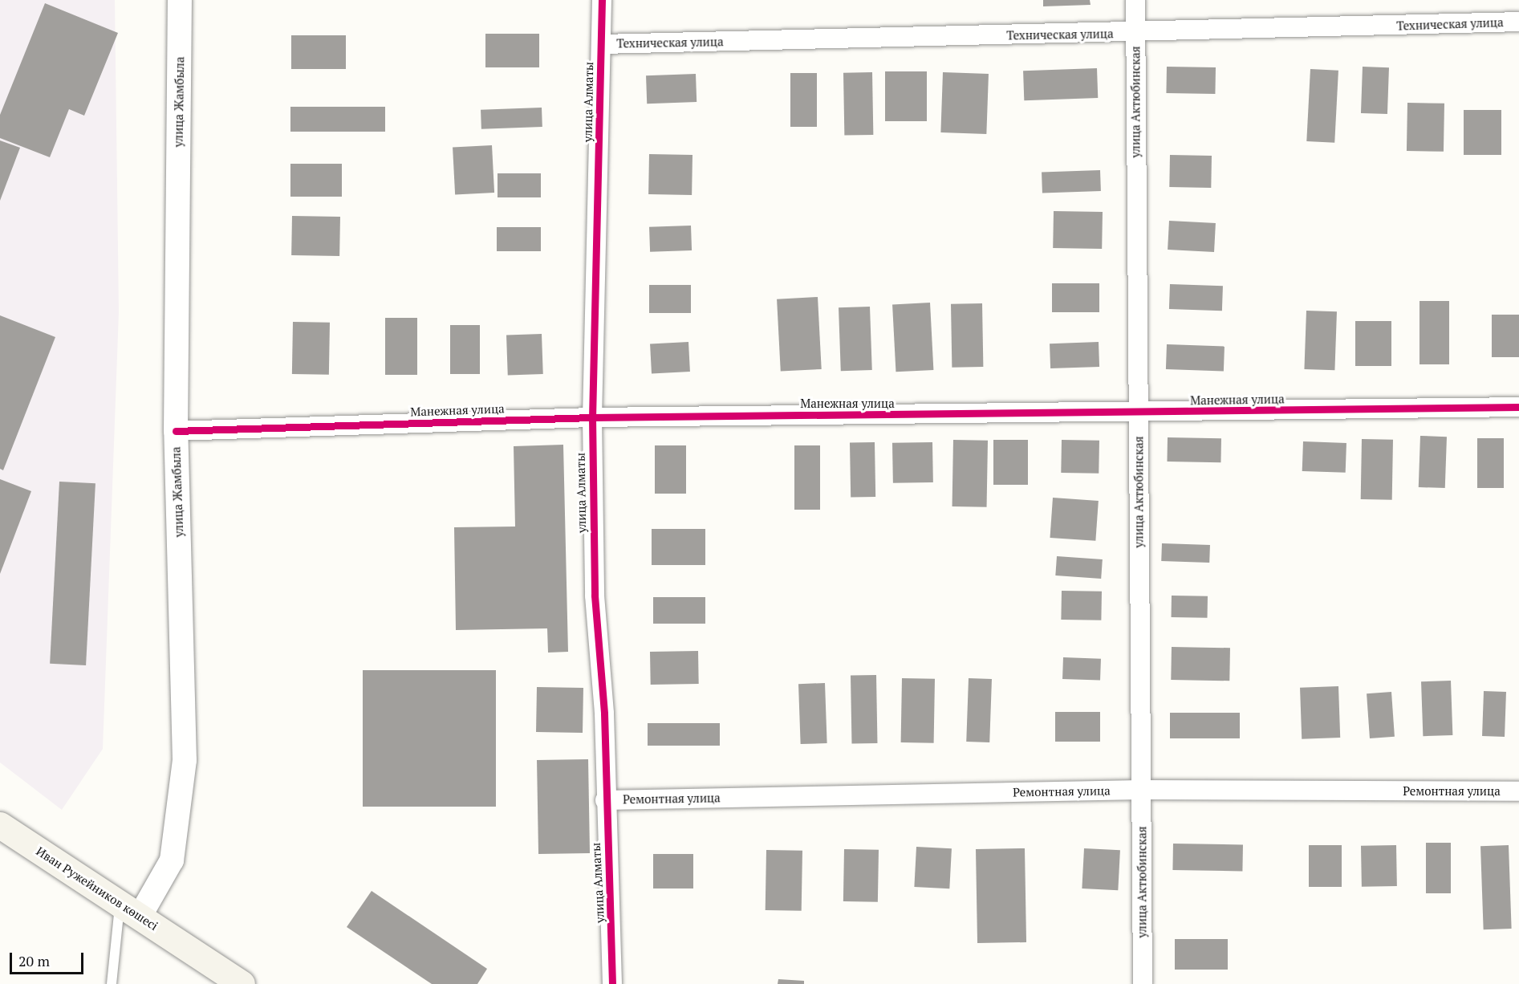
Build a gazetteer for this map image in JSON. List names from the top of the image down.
{
  "streets": {
    "main road": ["Иван Ружейников көшесі"],
    "street": [
      "Техническая улица",
      "улица Жамбыла",
      "улица Алматы",
      "улица Актюбинская",
      "Манежная улица",
      "Ремонтная улица"
    ]
  },
  "crossings": [
    ["Техническая улица", "улица Алматы"],
    ["Техническая улица", "улица Актюбинская"],
    ["улица Жамбыла", "Манежная улица"],
    ["улица Жамбыла", "Иван Ружейников көшесі"],
    ["улица Алматы", "Манежная улица"],
    ["улица Алматы", "Ремонтная улица"],
    ["улица Актюбинская", "Манежная улица"],
    ["улица Актюбинская", "Ремонтная улица"]
  ],
  "scale_bar": "20 m"
}
